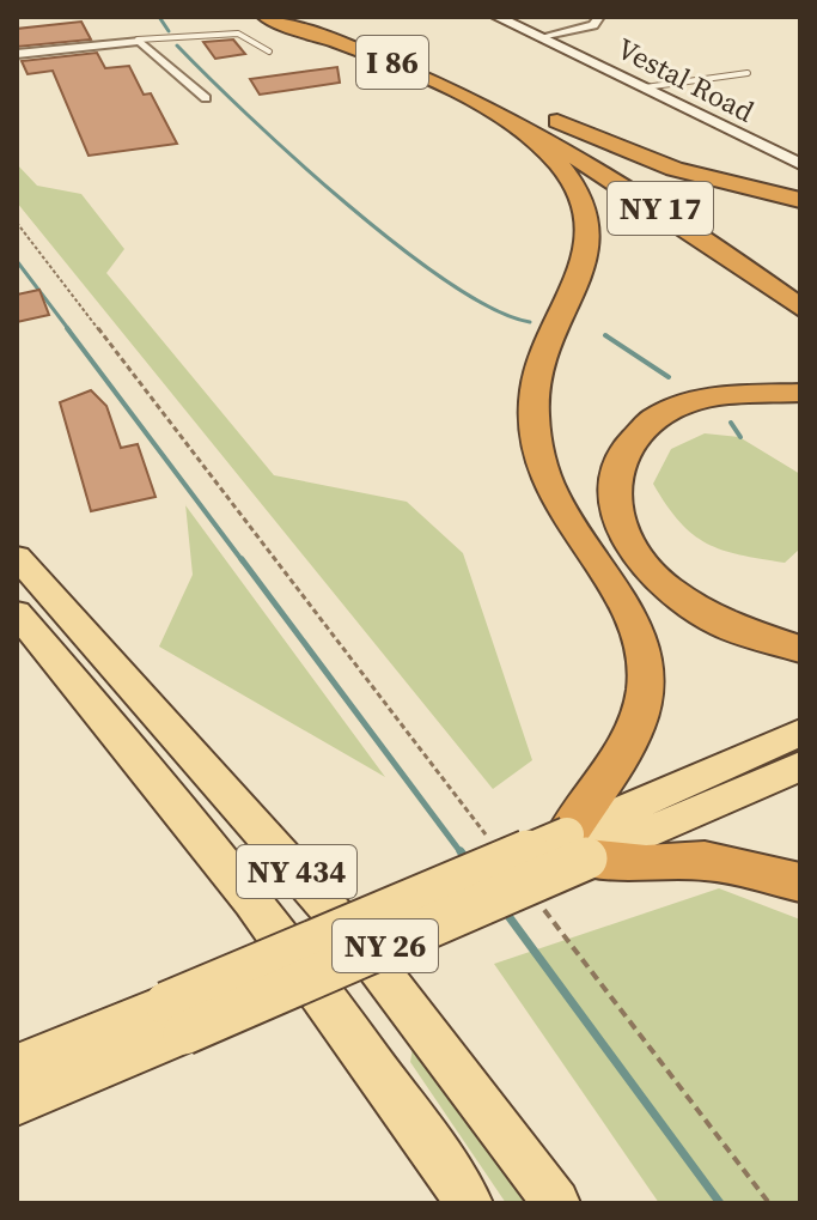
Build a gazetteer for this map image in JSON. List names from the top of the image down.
{
  "streets": {
    "highway": ["I 86", "NY 17"],
    "main road": ["NY 434", "NY 26"],
    "street": ["Vestal Road"]
  },
  "crossings": [
    ["I 86", "NY 17"]
  ]
}
